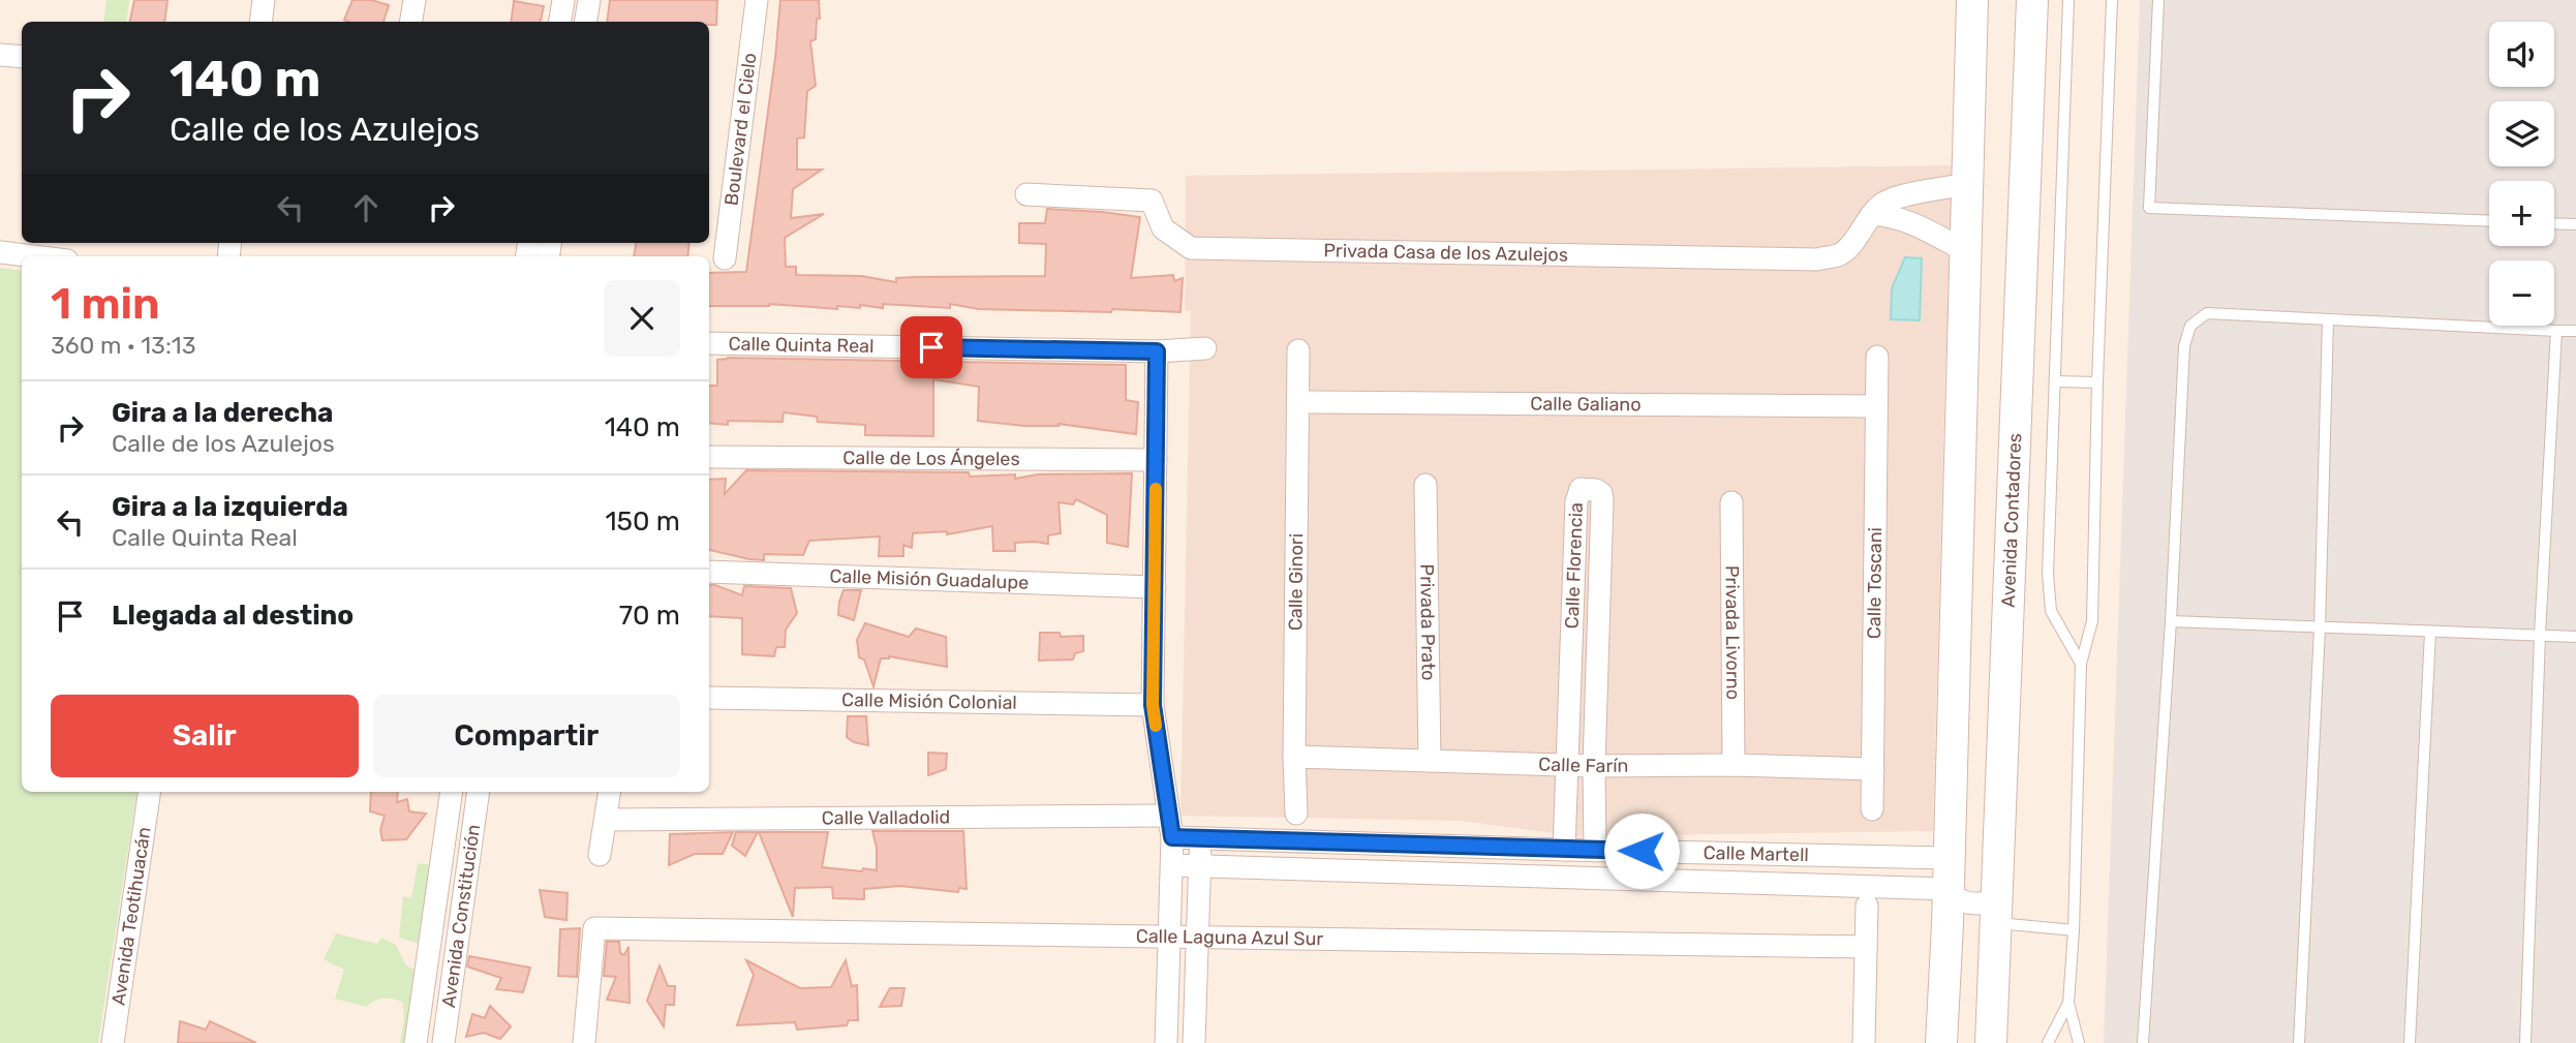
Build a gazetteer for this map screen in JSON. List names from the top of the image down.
{
  "streets": {
    "main road": ["Avenida Contadores"],
    "street": [
      "Boulevard el Cielo",
      "Privada Casa de los Azulejos",
      "Calle Quinta Real",
      "Calle Galiano",
      "Calle de Los Ángeles",
      "Calle Florencia",
      "Calle Misión Guadalupe",
      "Calle Ginori",
      "Calle Toscani",
      "Privada Prato",
      "Privada Livorno",
      "Calle Misión Colonial",
      "Calle Farín",
      "Calle Valladolid",
      "Calle Martell",
      "Avenida Teotihuacán",
      "Avenida Constitución",
      "Calle Laguna Azul Sur"
    ]
  },
  "crossings": [
    ["Calle Galiano", "Calle Ginori"],
    ["Calle Galiano", "Calle Toscani"],
    ["Calle Florencia", "Calle Farín"],
    ["Calle Florencia", "Calle Martell"],
    ["Calle Ginori", "Calle Farín"],
    ["Calle Toscani", "Calle Farín"],
    ["Privada Prato", "Calle Farín"],
    ["Privada Livorno", "Calle Farín"],
    ["Calle Valladolid", "Calle Martell"]
  ],
  "page": {
    "map_buttons": ["+", "−"],
    "turn": ["140 m", "Calle de los Azulejos"],
    "heading": ["1 min", "360 m · 13:13"],
    "list": [
      {
        "name": "Gira a la derecha",
        "note": "Calle de los Azulejos",
        "value": "140 m"
      },
      {
        "name": "Gira a la izquierda",
        "note": "Calle Quinta Real",
        "value": "150 m"
      },
      {
        "name": "Llegada al destino",
        "value": "70 m"
      }
    ],
    "buttons": ["Salir", "Compartir"]
  }
}
